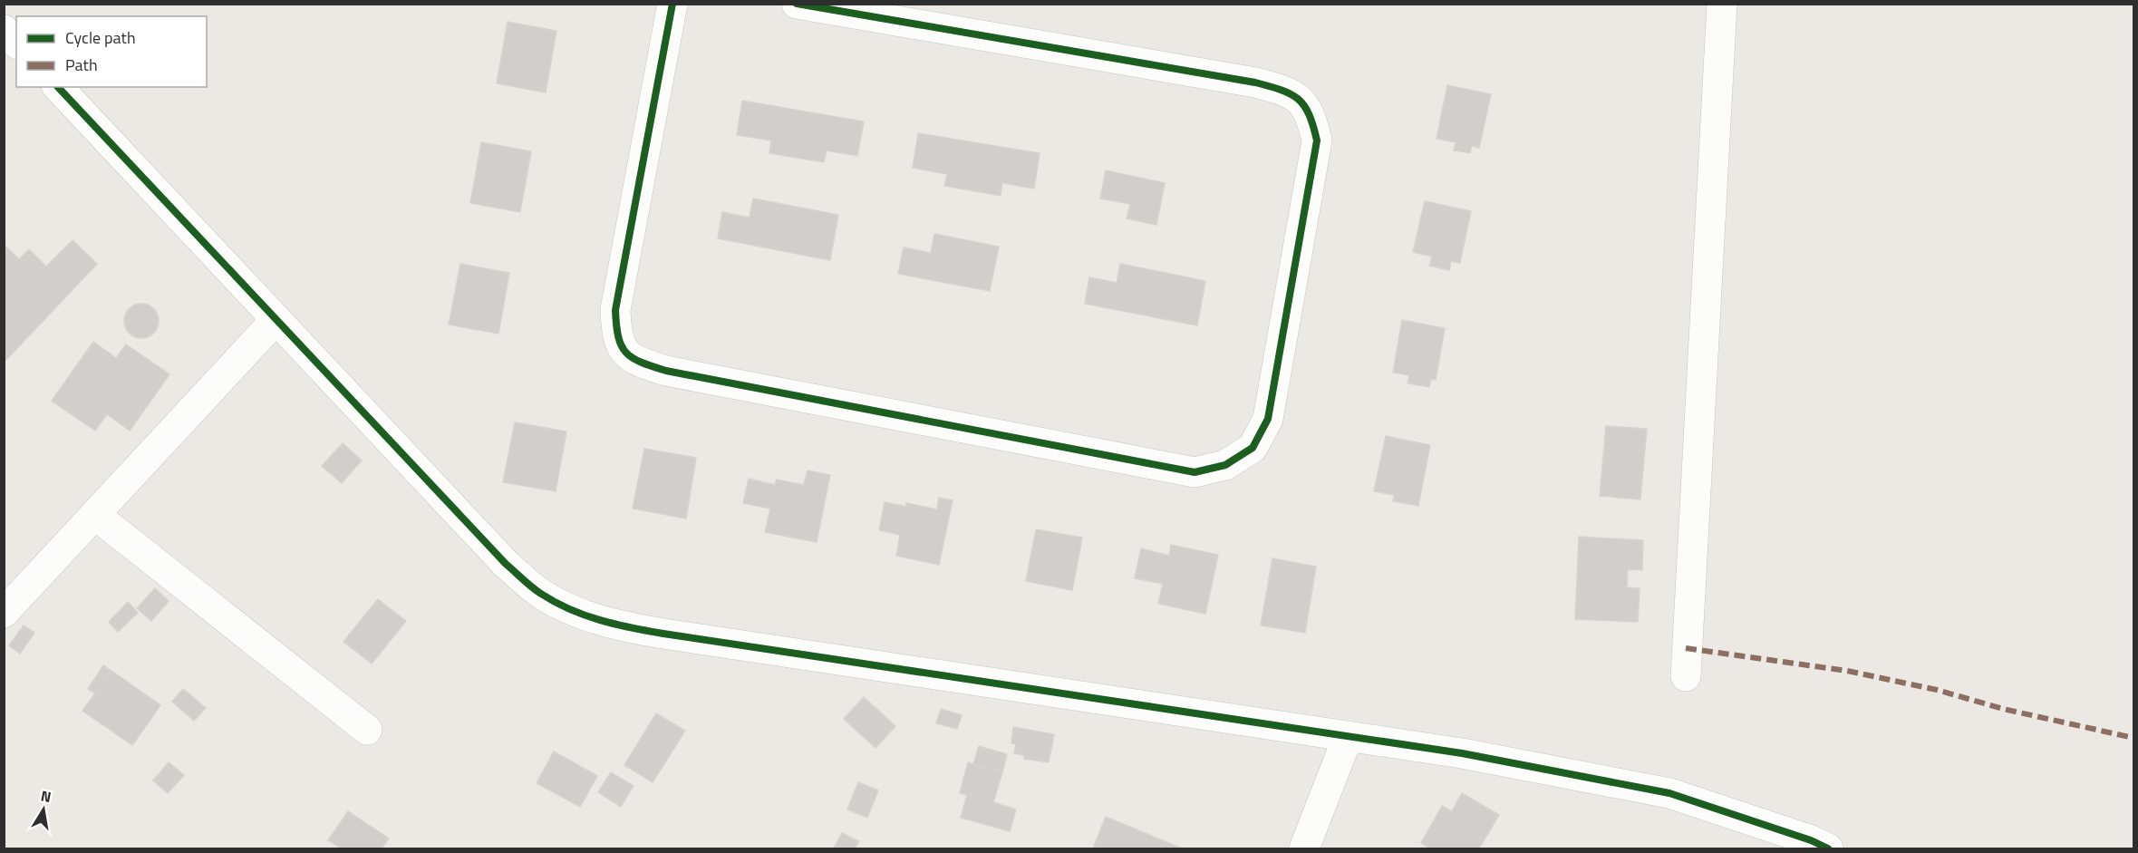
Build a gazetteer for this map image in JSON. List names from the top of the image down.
{
  "legend": ["Cycle path", "Path"],
  "north": "top"
}
